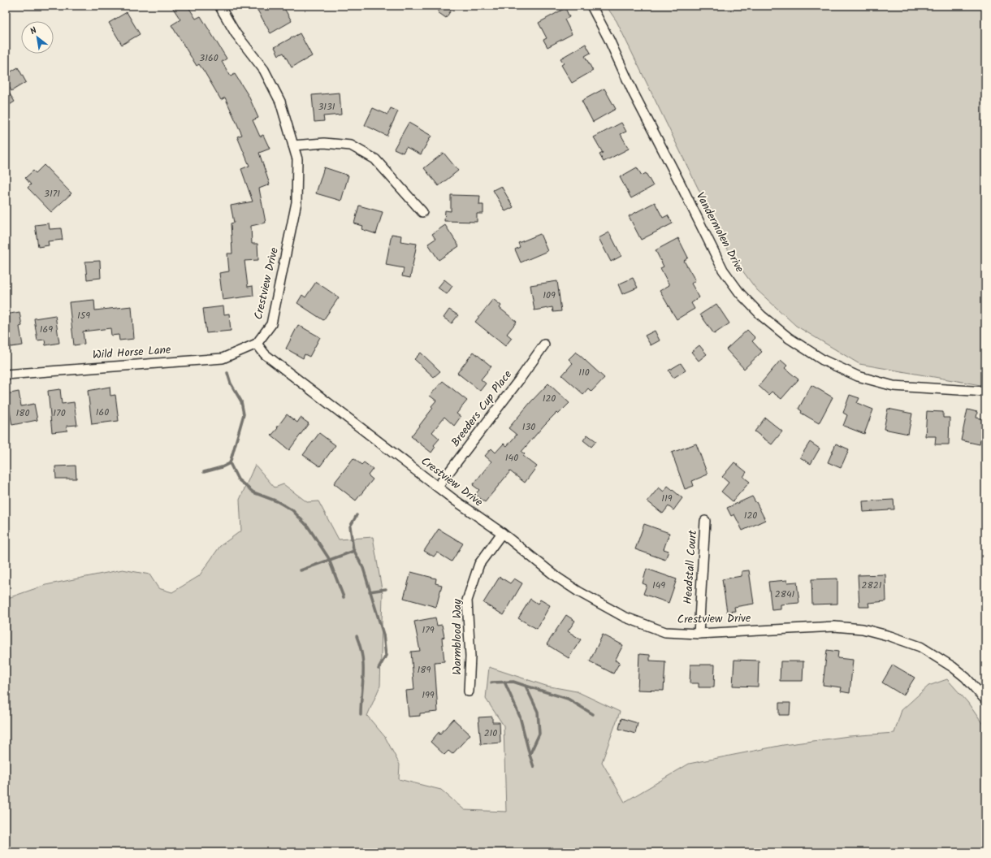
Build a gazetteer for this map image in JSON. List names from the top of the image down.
{
  "streets": {
    "street": [
      "Vandermolen Drive",
      "Crestview Drive",
      "Wild Horse Lane",
      "Breeders Cup Place",
      "Headstall Court",
      "Warmblood Way"
    ]
  },
  "crossings": [
    ["Crestview Drive", "Wild Horse Lane"],
    ["Crestview Drive", "Breeders Cup Place"],
    ["Crestview Drive", "Headstall Court"],
    ["Crestview Drive", "Warmblood Way"]
  ],
  "house_numbers": [
    "3160",
    "3131",
    "3171",
    "109",
    "159",
    "169",
    "110",
    "120",
    "160",
    "180",
    "170",
    "130",
    "140",
    "119",
    "120",
    "149",
    "2821",
    "2841",
    "179",
    "189",
    "199",
    "210"
  ],
  "north": "top left"
}
